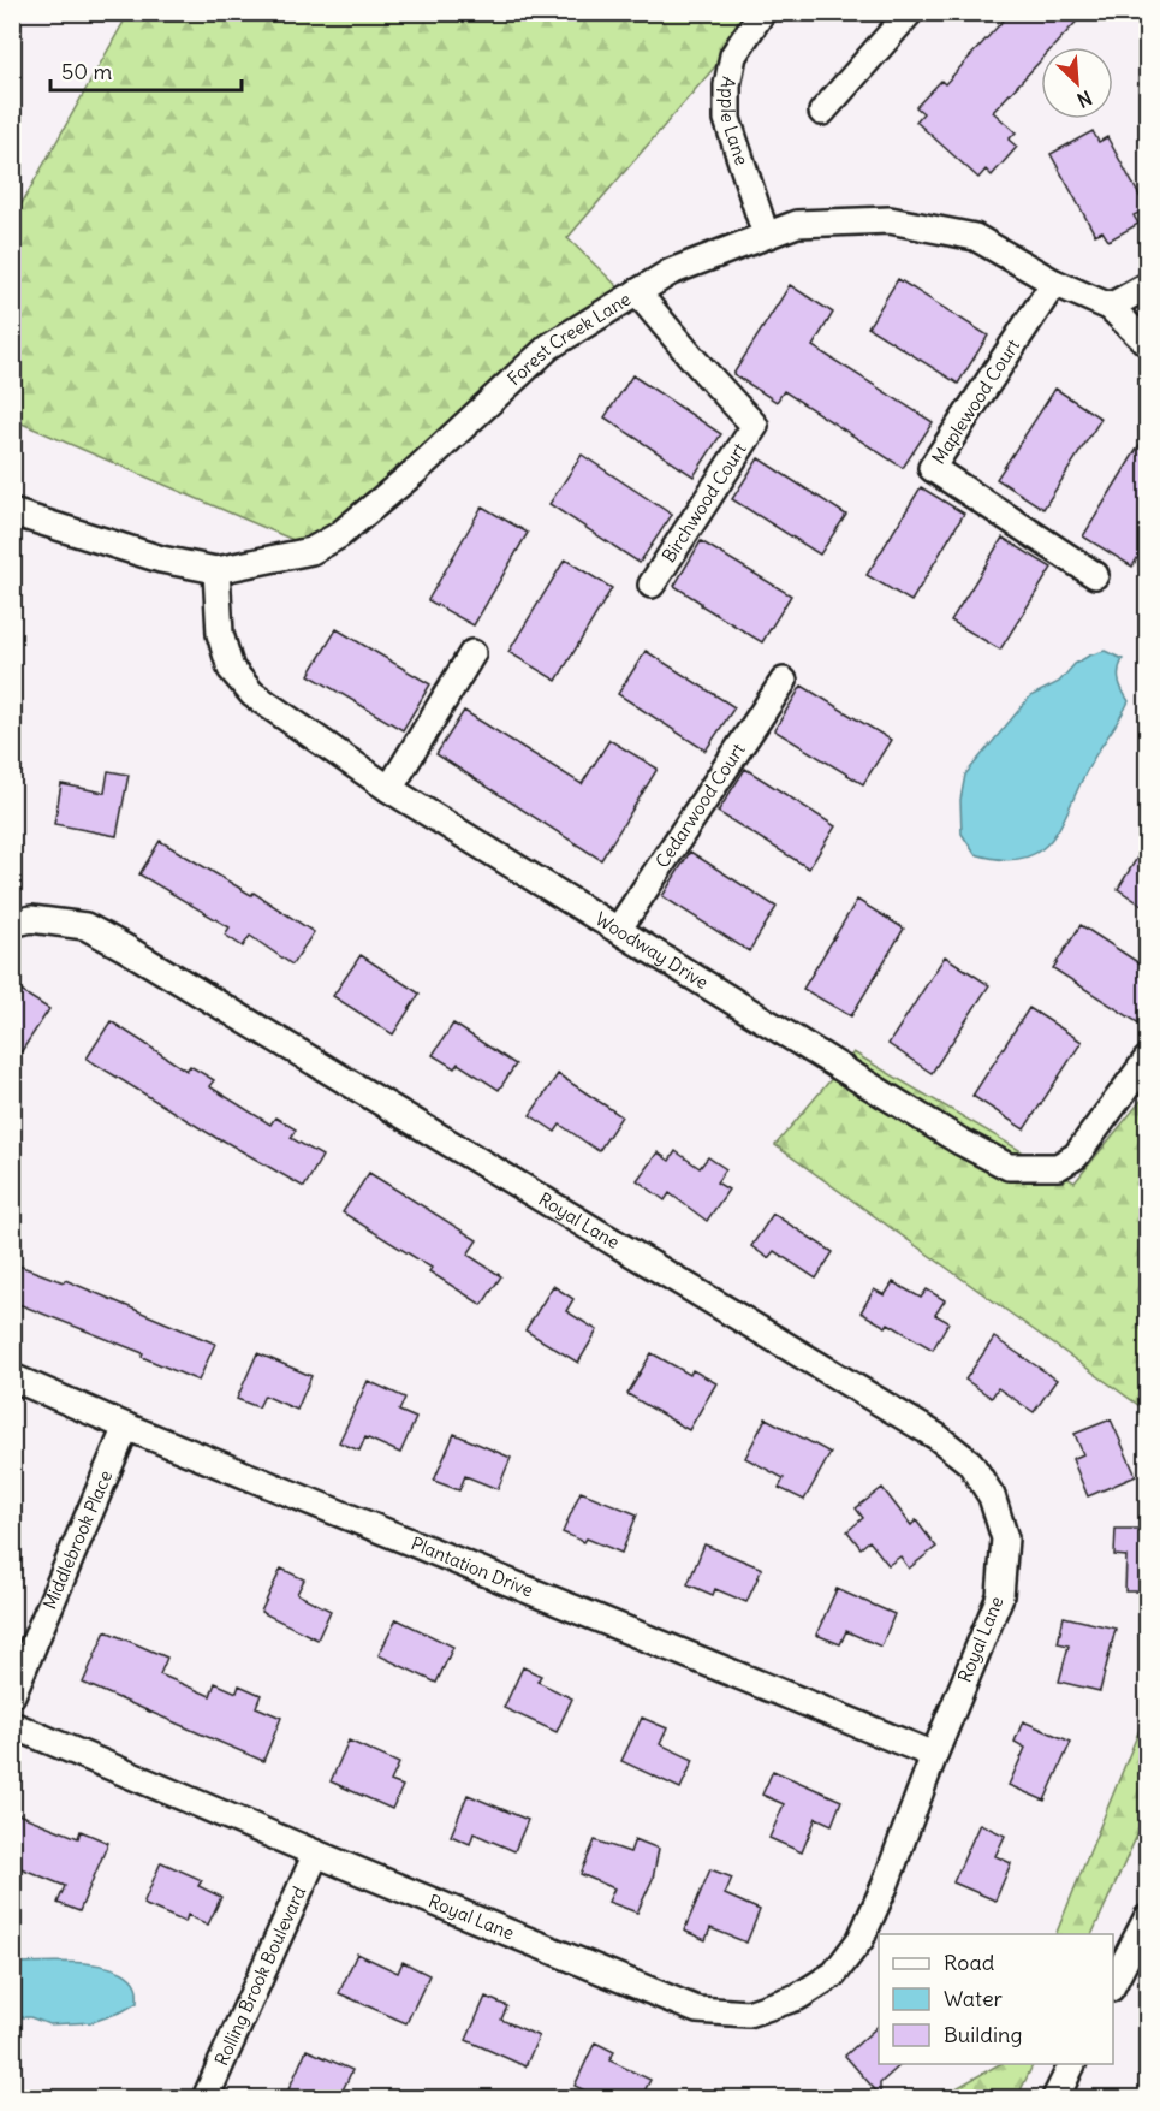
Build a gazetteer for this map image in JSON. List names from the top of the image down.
{
  "streets": {
    "street": [
      "Apple Lane",
      "Forest Creek Lane",
      "Maplewood Court",
      "Birchwood Court",
      "Cedarwood Court",
      "Woodway Drive",
      "Royal Lane",
      "Middlebrook Place",
      "Plantation Drive",
      "Rolling Brook Boulevard"
    ]
  },
  "crossings": [
    ["Apple Lane", "Forest Creek Lane"],
    ["Forest Creek Lane", "Maplewood Court"],
    ["Forest Creek Lane", "Birchwood Court"],
    ["Forest Creek Lane", "Woodway Drive"],
    ["Cedarwood Court", "Woodway Drive"],
    ["Royal Lane", "Plantation Drive"],
    ["Royal Lane", "Rolling Brook Boulevard"],
    ["Middlebrook Place", "Plantation Drive"]
  ],
  "legend": ["Road", "Water", "Building"],
  "scale_bar": "50 m",
  "north": "bottom right"
}
